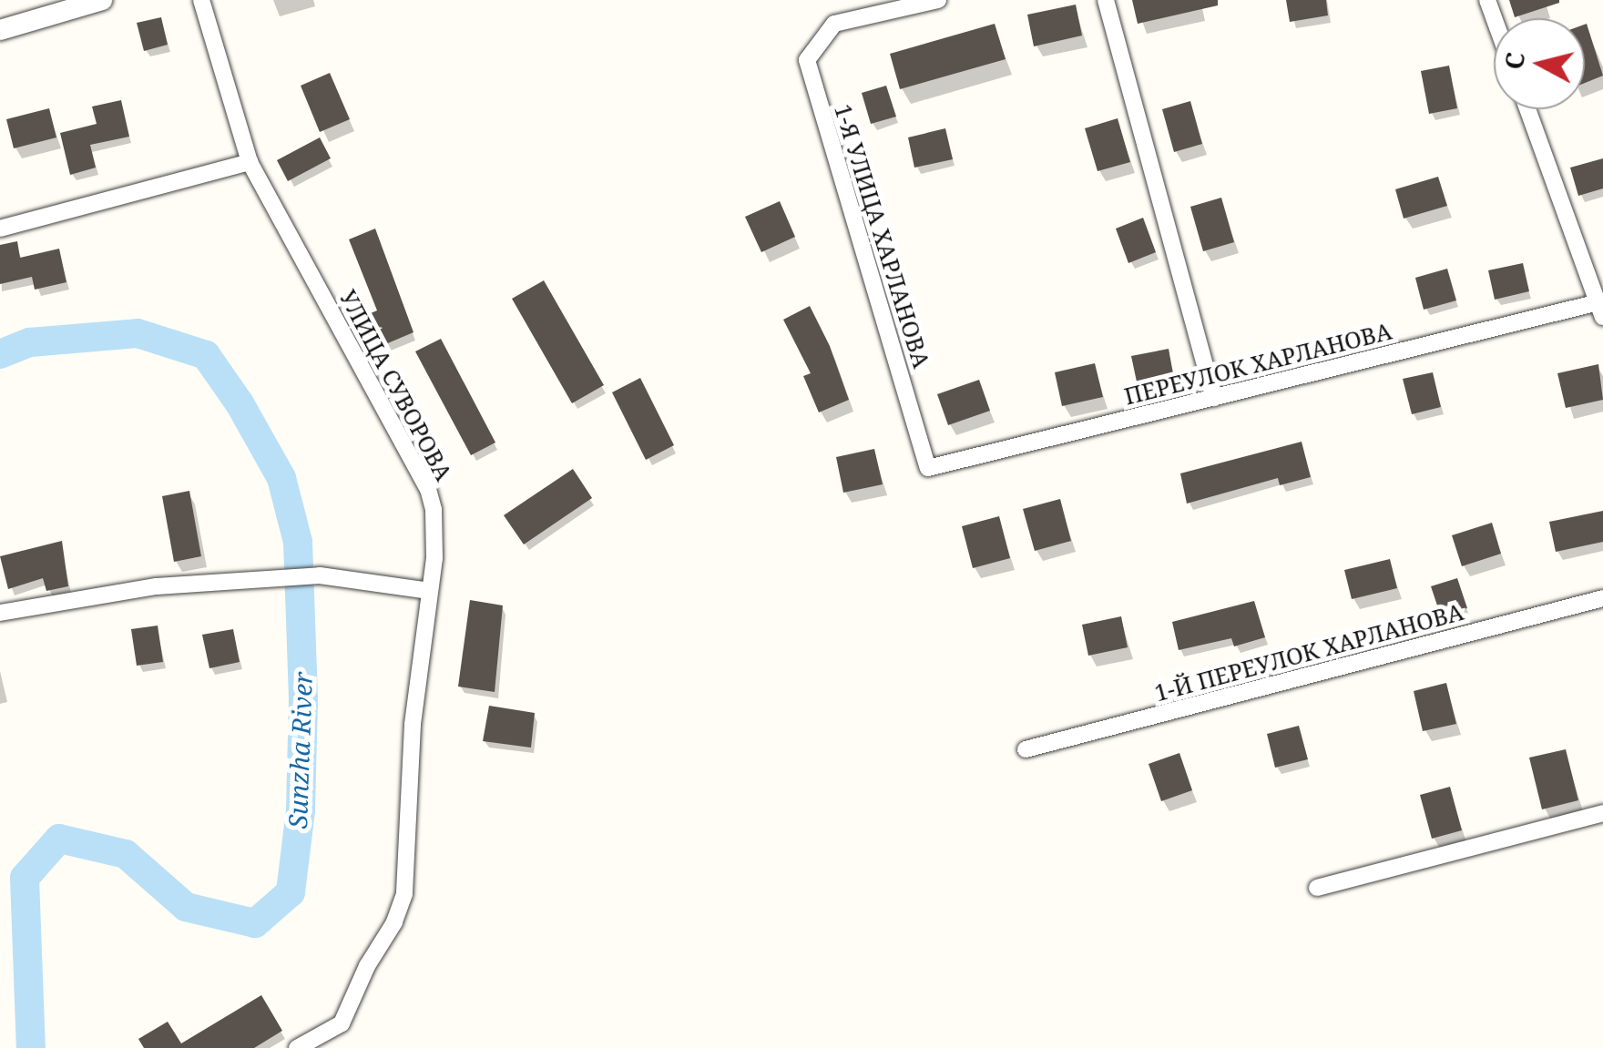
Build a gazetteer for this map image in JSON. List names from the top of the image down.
{
  "streets": {
    "street": [
      "1-Я УЛИЦА ХАРЛАНОВА",
      "ПЕРЕУЛОК ХАРЛАНОВА",
      "УЛИЦА СУВОРОВА",
      "1-Й ПЕРЕУЛОК ХАРЛАНОВА"
    ]
  },
  "crossings": [
    ["1-Я УЛИЦА ХАРЛАНОВА", "ПЕРЕУЛОК ХАРЛАНОВА"]
  ],
  "water": ["Sunzha River"],
  "north": "left"
}
